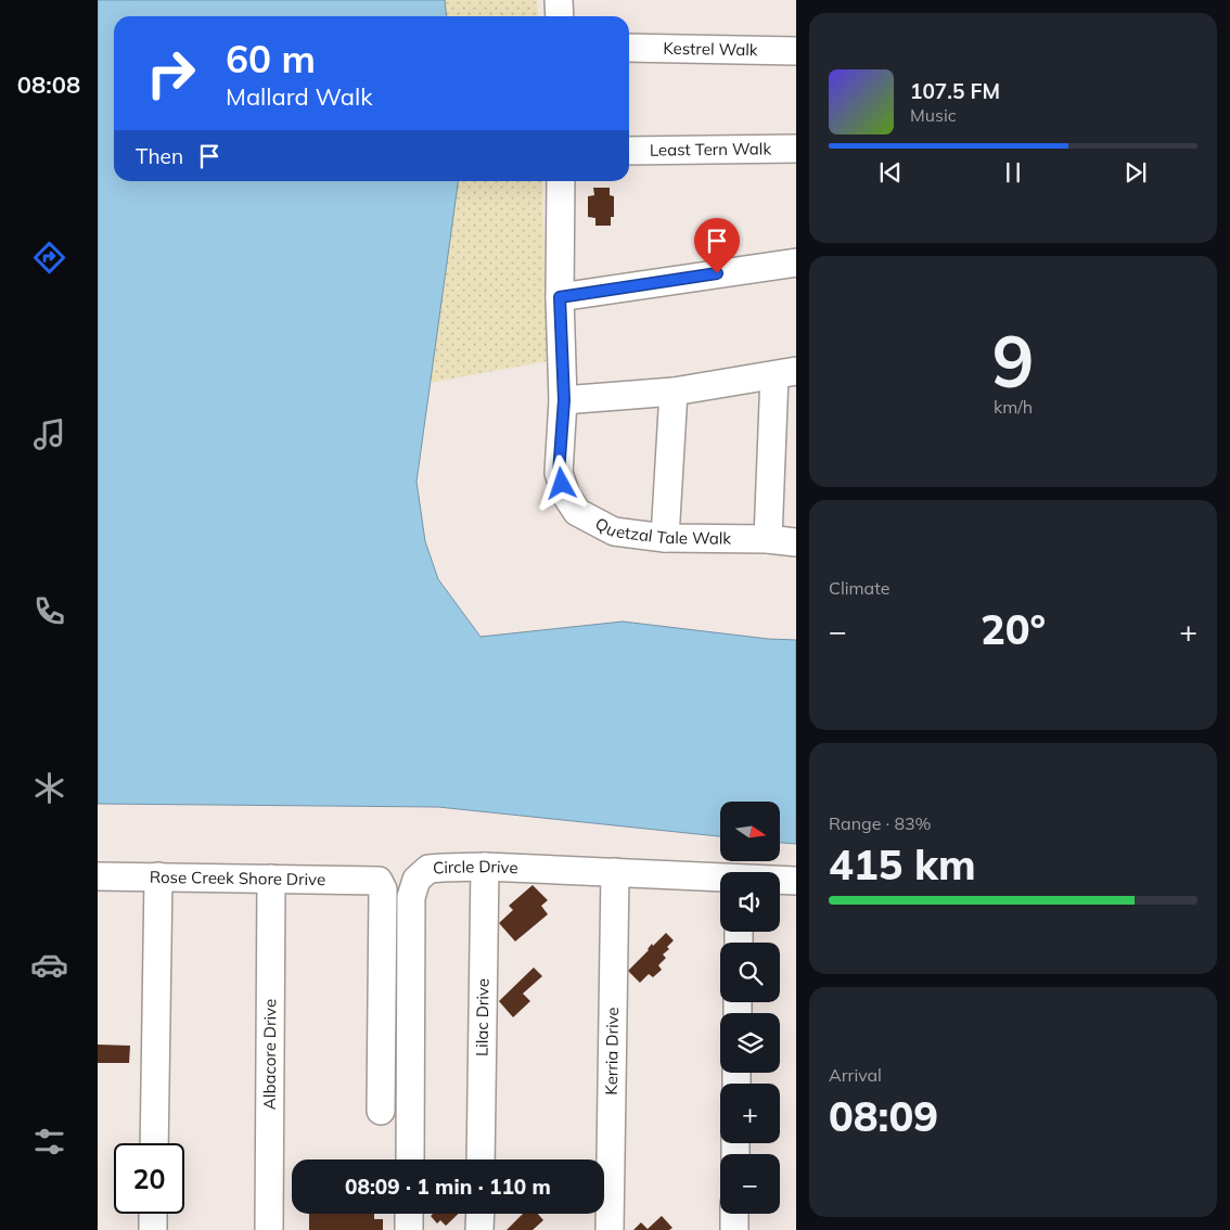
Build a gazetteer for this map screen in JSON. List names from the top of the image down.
{
  "streets": {
    "street": [
      "Kestrel Walk",
      "Least Tern Walk",
      "Quetzal Tale Walk",
      "Circle Drive",
      "Rose Creek Shore Drive",
      "Lilac Drive",
      "Kerria Drive",
      "Albacore Drive"
    ]
  },
  "crossings": [
    ["Circle Drive", "Lilac Drive"],
    ["Circle Drive", "Kerria Drive"],
    ["Rose Creek Shore Drive", "Albacore Drive"]
  ],
  "north": "right",
  "page": {
    "tabs": "08:08",
    "turn": ["60 m", "Mallard Walk"],
    "song": ["107.5 FM", "Music"],
    "then": "Then",
    "tile": [
      ["9", "km/h"],
      "Climate",
      ["Range · 83%", "415 km"],
      ["Arrival", "08:09"]
    ],
    "heat": ["−", "20°", "+"],
    "map_buttons": ["+", "−"],
    "limit": "20",
    "trip": "08:09 · 1 min · 110 m"
  }
}
